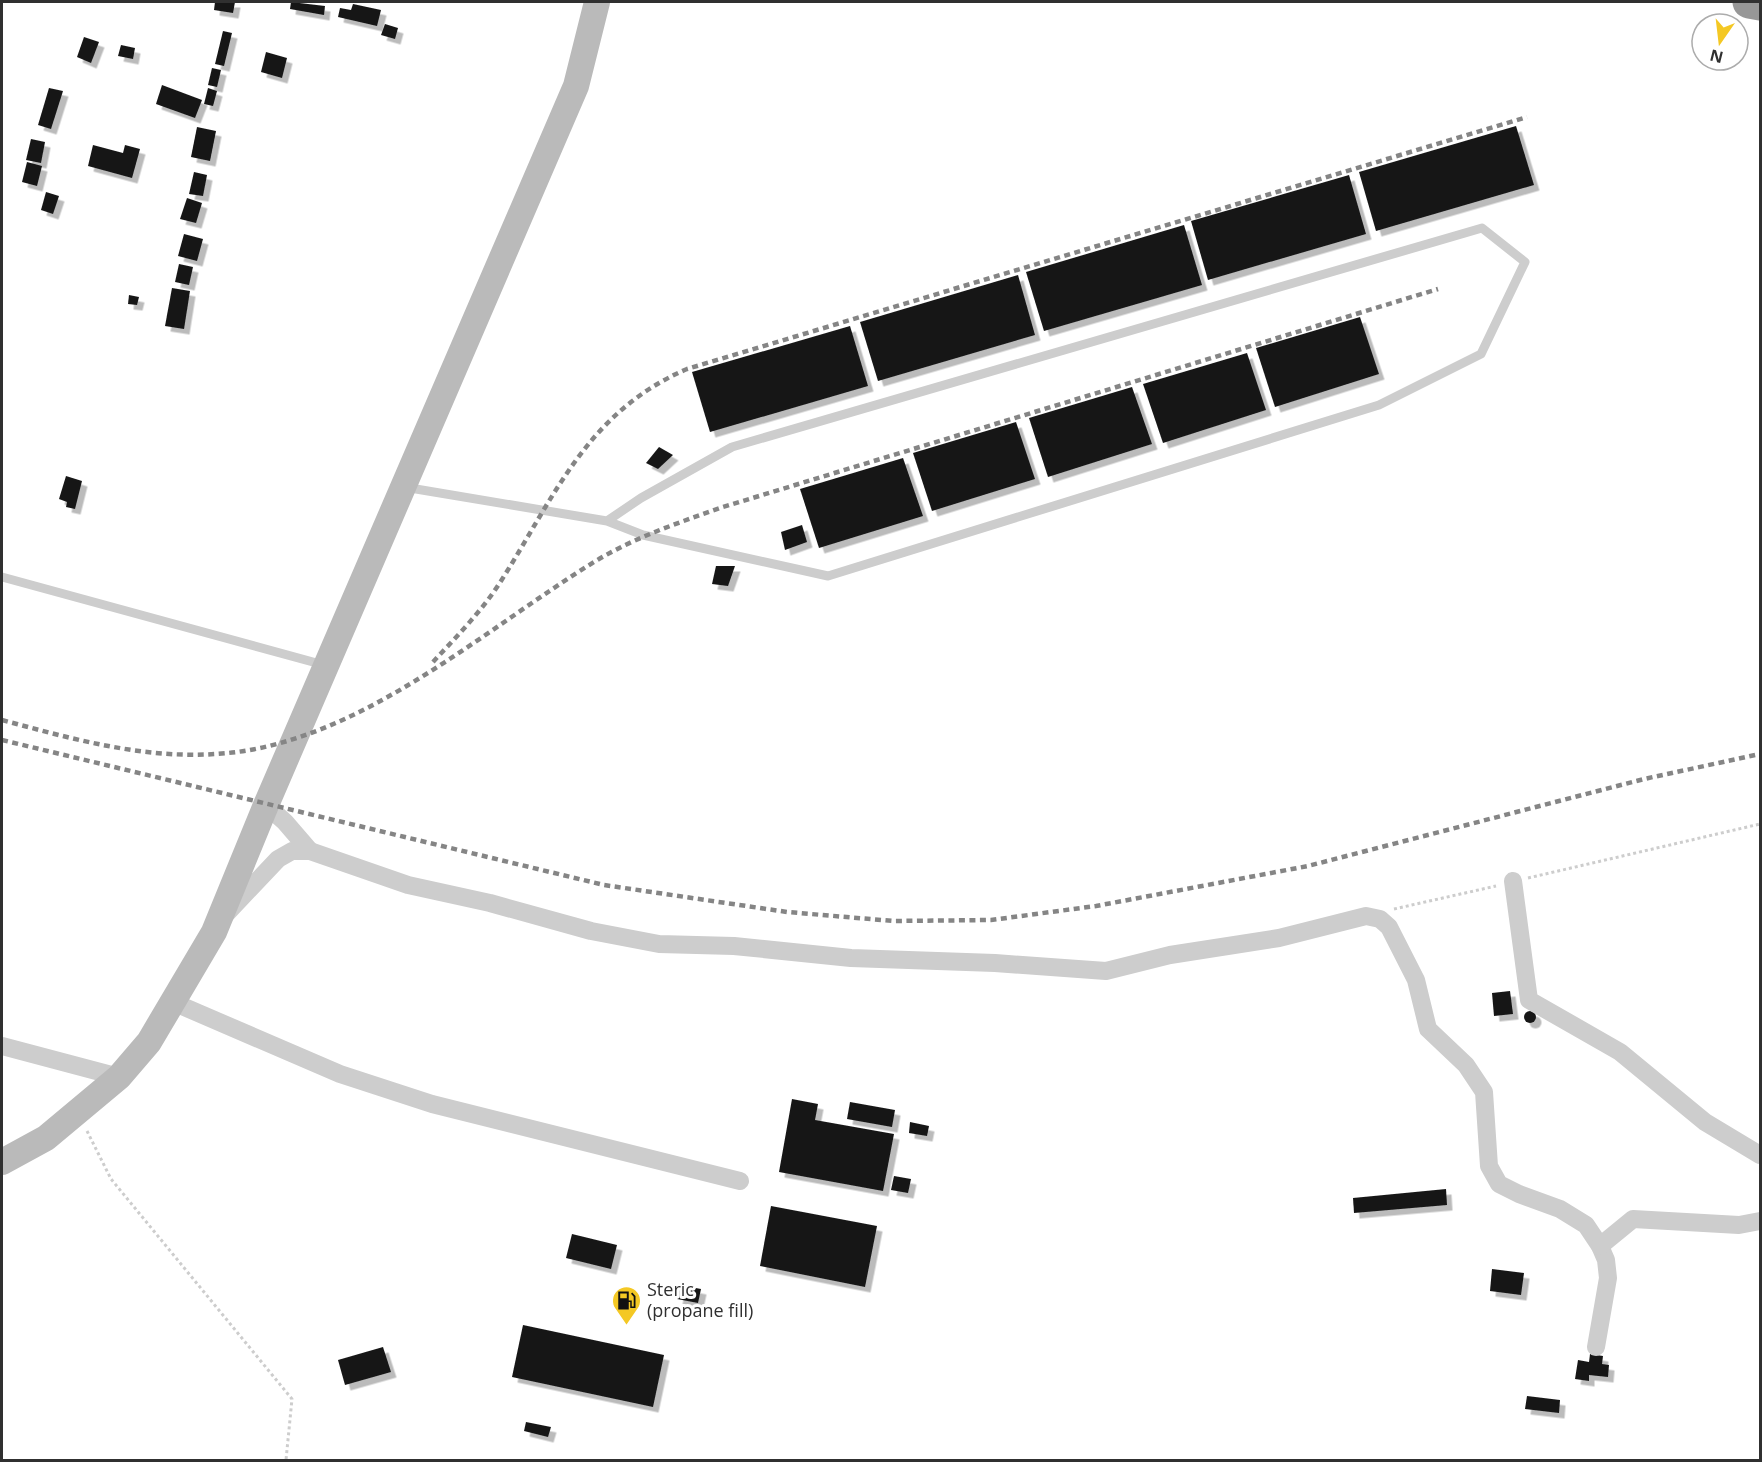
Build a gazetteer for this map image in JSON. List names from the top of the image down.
{
  "places": {
    "fuel station": ["Steric (propane fill)"]
  },
  "north": "bottom"
}
